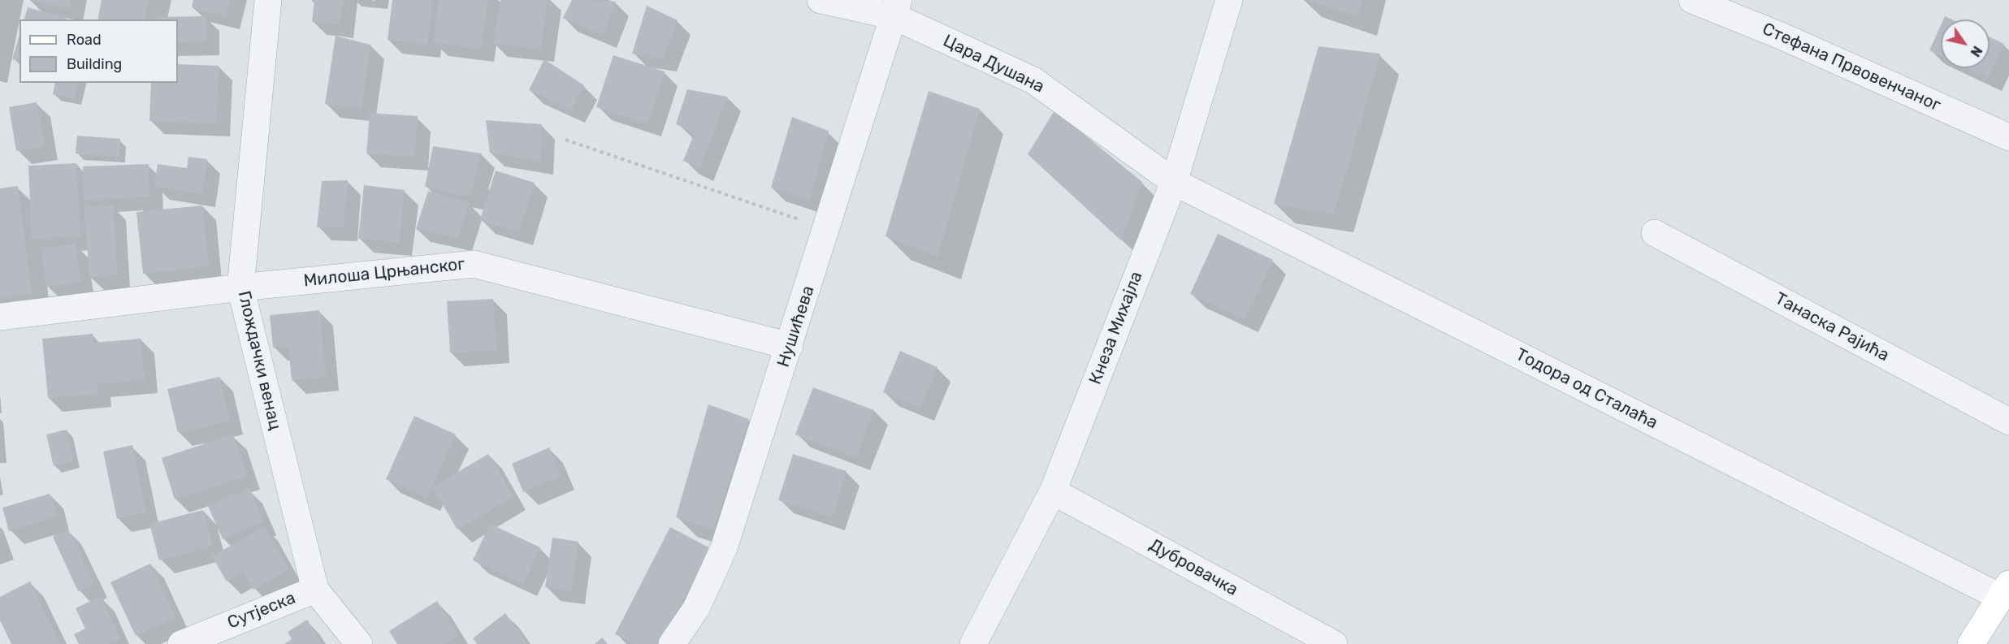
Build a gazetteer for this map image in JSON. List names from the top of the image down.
{
  "streets": {
    "street": [
      "Цара Душана",
      "Стефана Првовенчаног",
      "Милоша Црњанског",
      "Нушићева",
      "Танаска Рајића",
      "Кнеза Михајла",
      "Глождачки венац",
      "Тодора од Сталаћа",
      "Дубровачка",
      "Сутјеска"
    ]
  },
  "crossings": [
    ["Цара Душана", "Нушићева"],
    ["Цара Душана", "Кнеза Михајла"],
    ["Цара Душана", "Тодора од Сталаћа"],
    ["Милоша Црњанског", "Нушићева"],
    ["Милоша Црњанског", "Глождачки венац"],
    ["Кнеза Михајла", "Тодора од Сталаћа"],
    ["Кнеза Михајла", "Дубровачка"],
    ["Глождачки венац", "Сутјеска"]
  ],
  "legend": ["Road", "Building"],
  "north": "bottom right"
}
